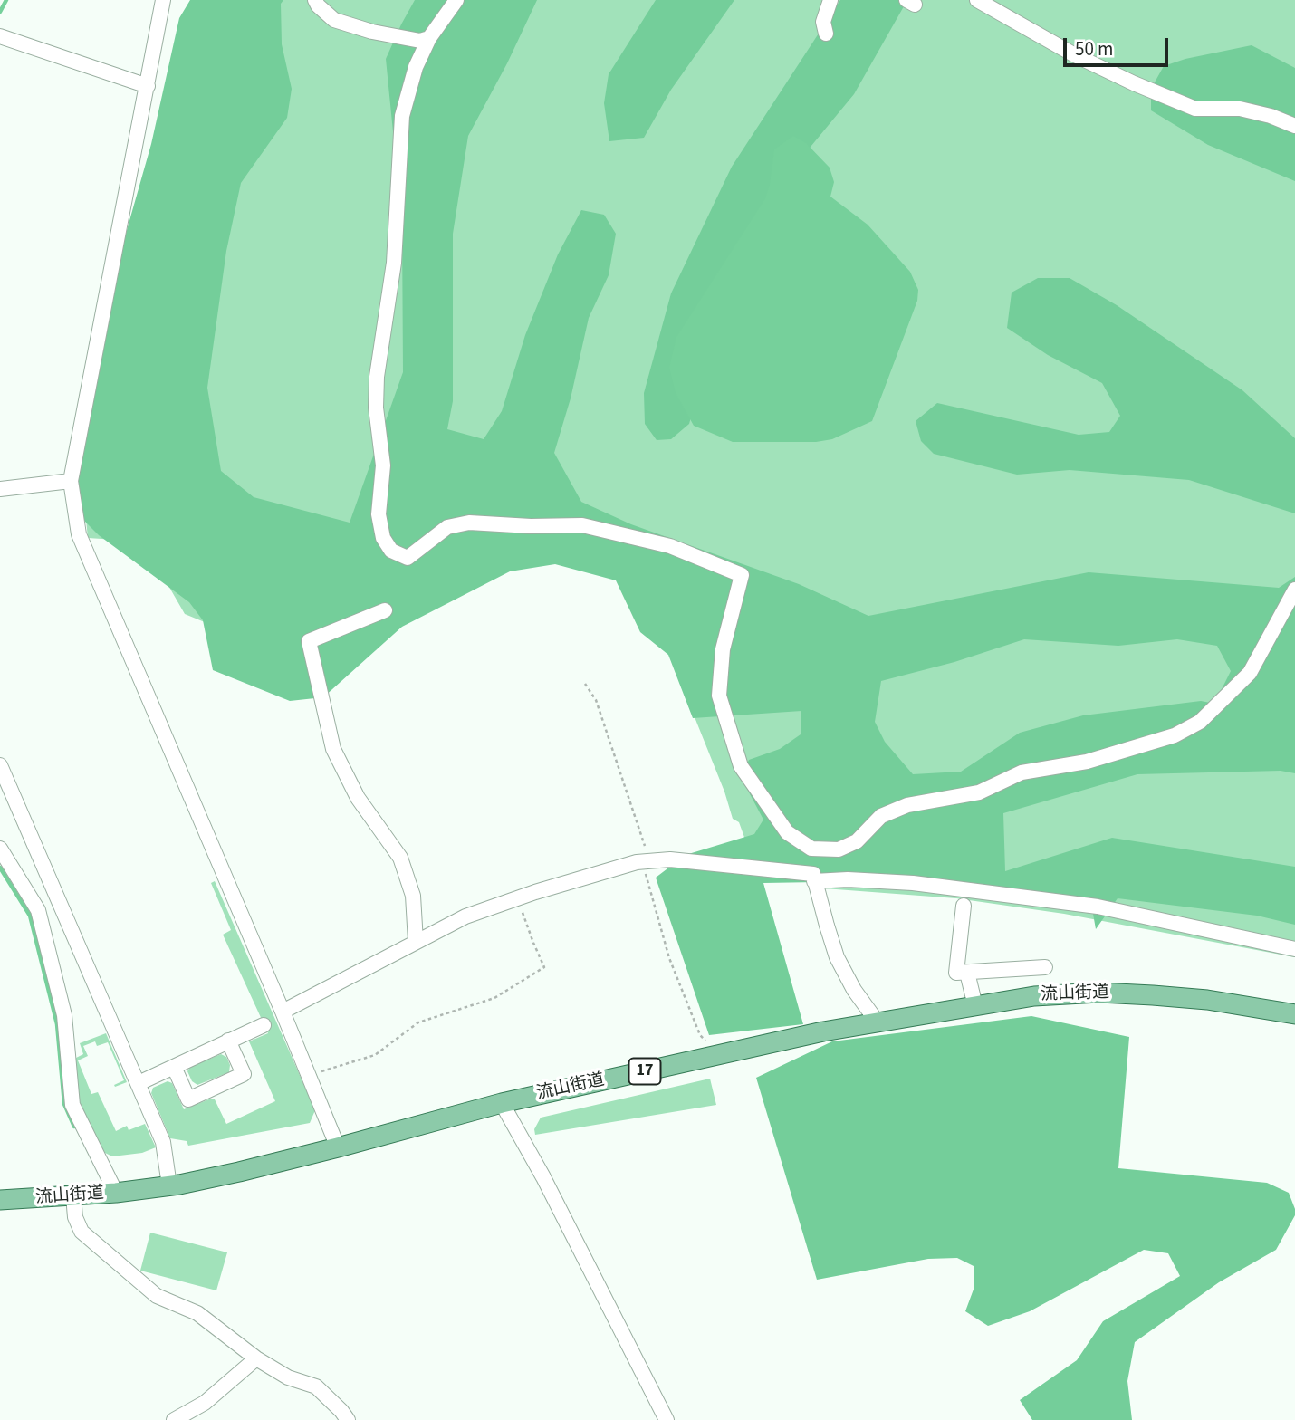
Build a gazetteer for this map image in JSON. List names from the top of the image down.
{
  "streets": {
    "main road": ["流山街道", "17"]
  },
  "scale_bar": "50 m"
}
